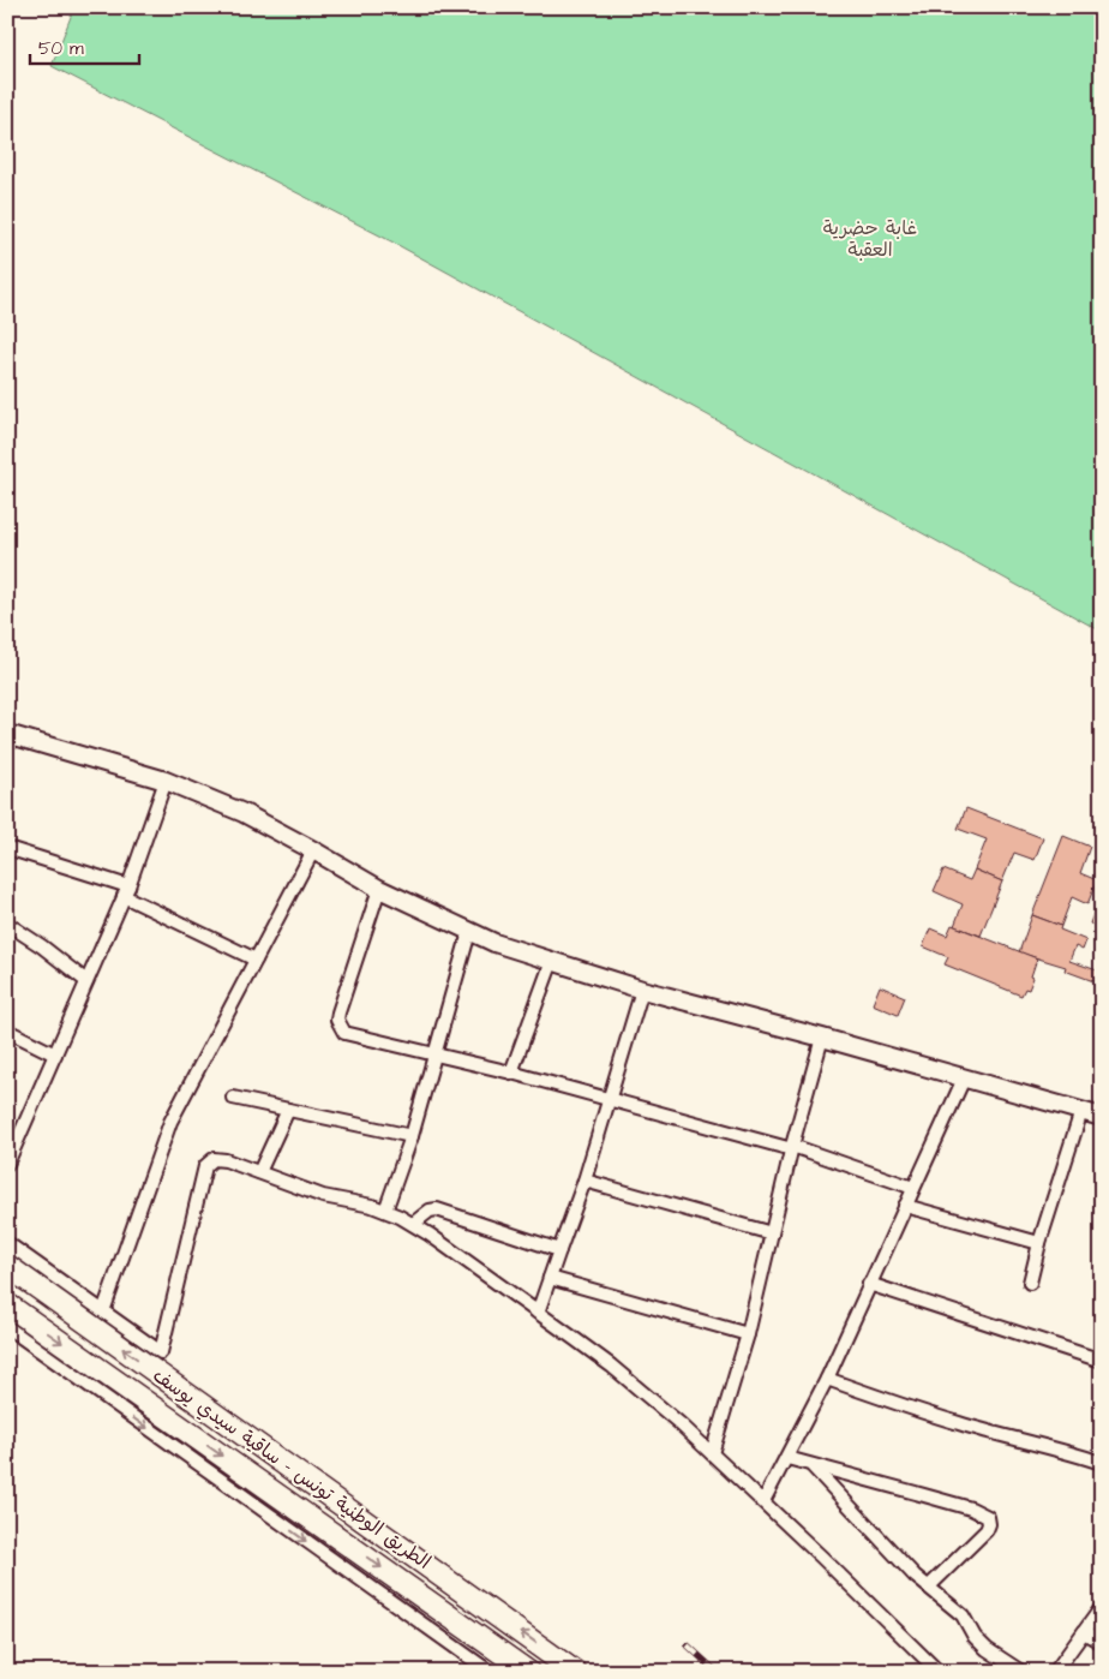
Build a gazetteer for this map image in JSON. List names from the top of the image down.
{
  "streets": {
    "highway": ["الطريق الوطنية تونس - ساقية سيدي يوسف"]
  },
  "parks": ["غابة حضرية العقبة"],
  "scale_bar": "50 m"
}
